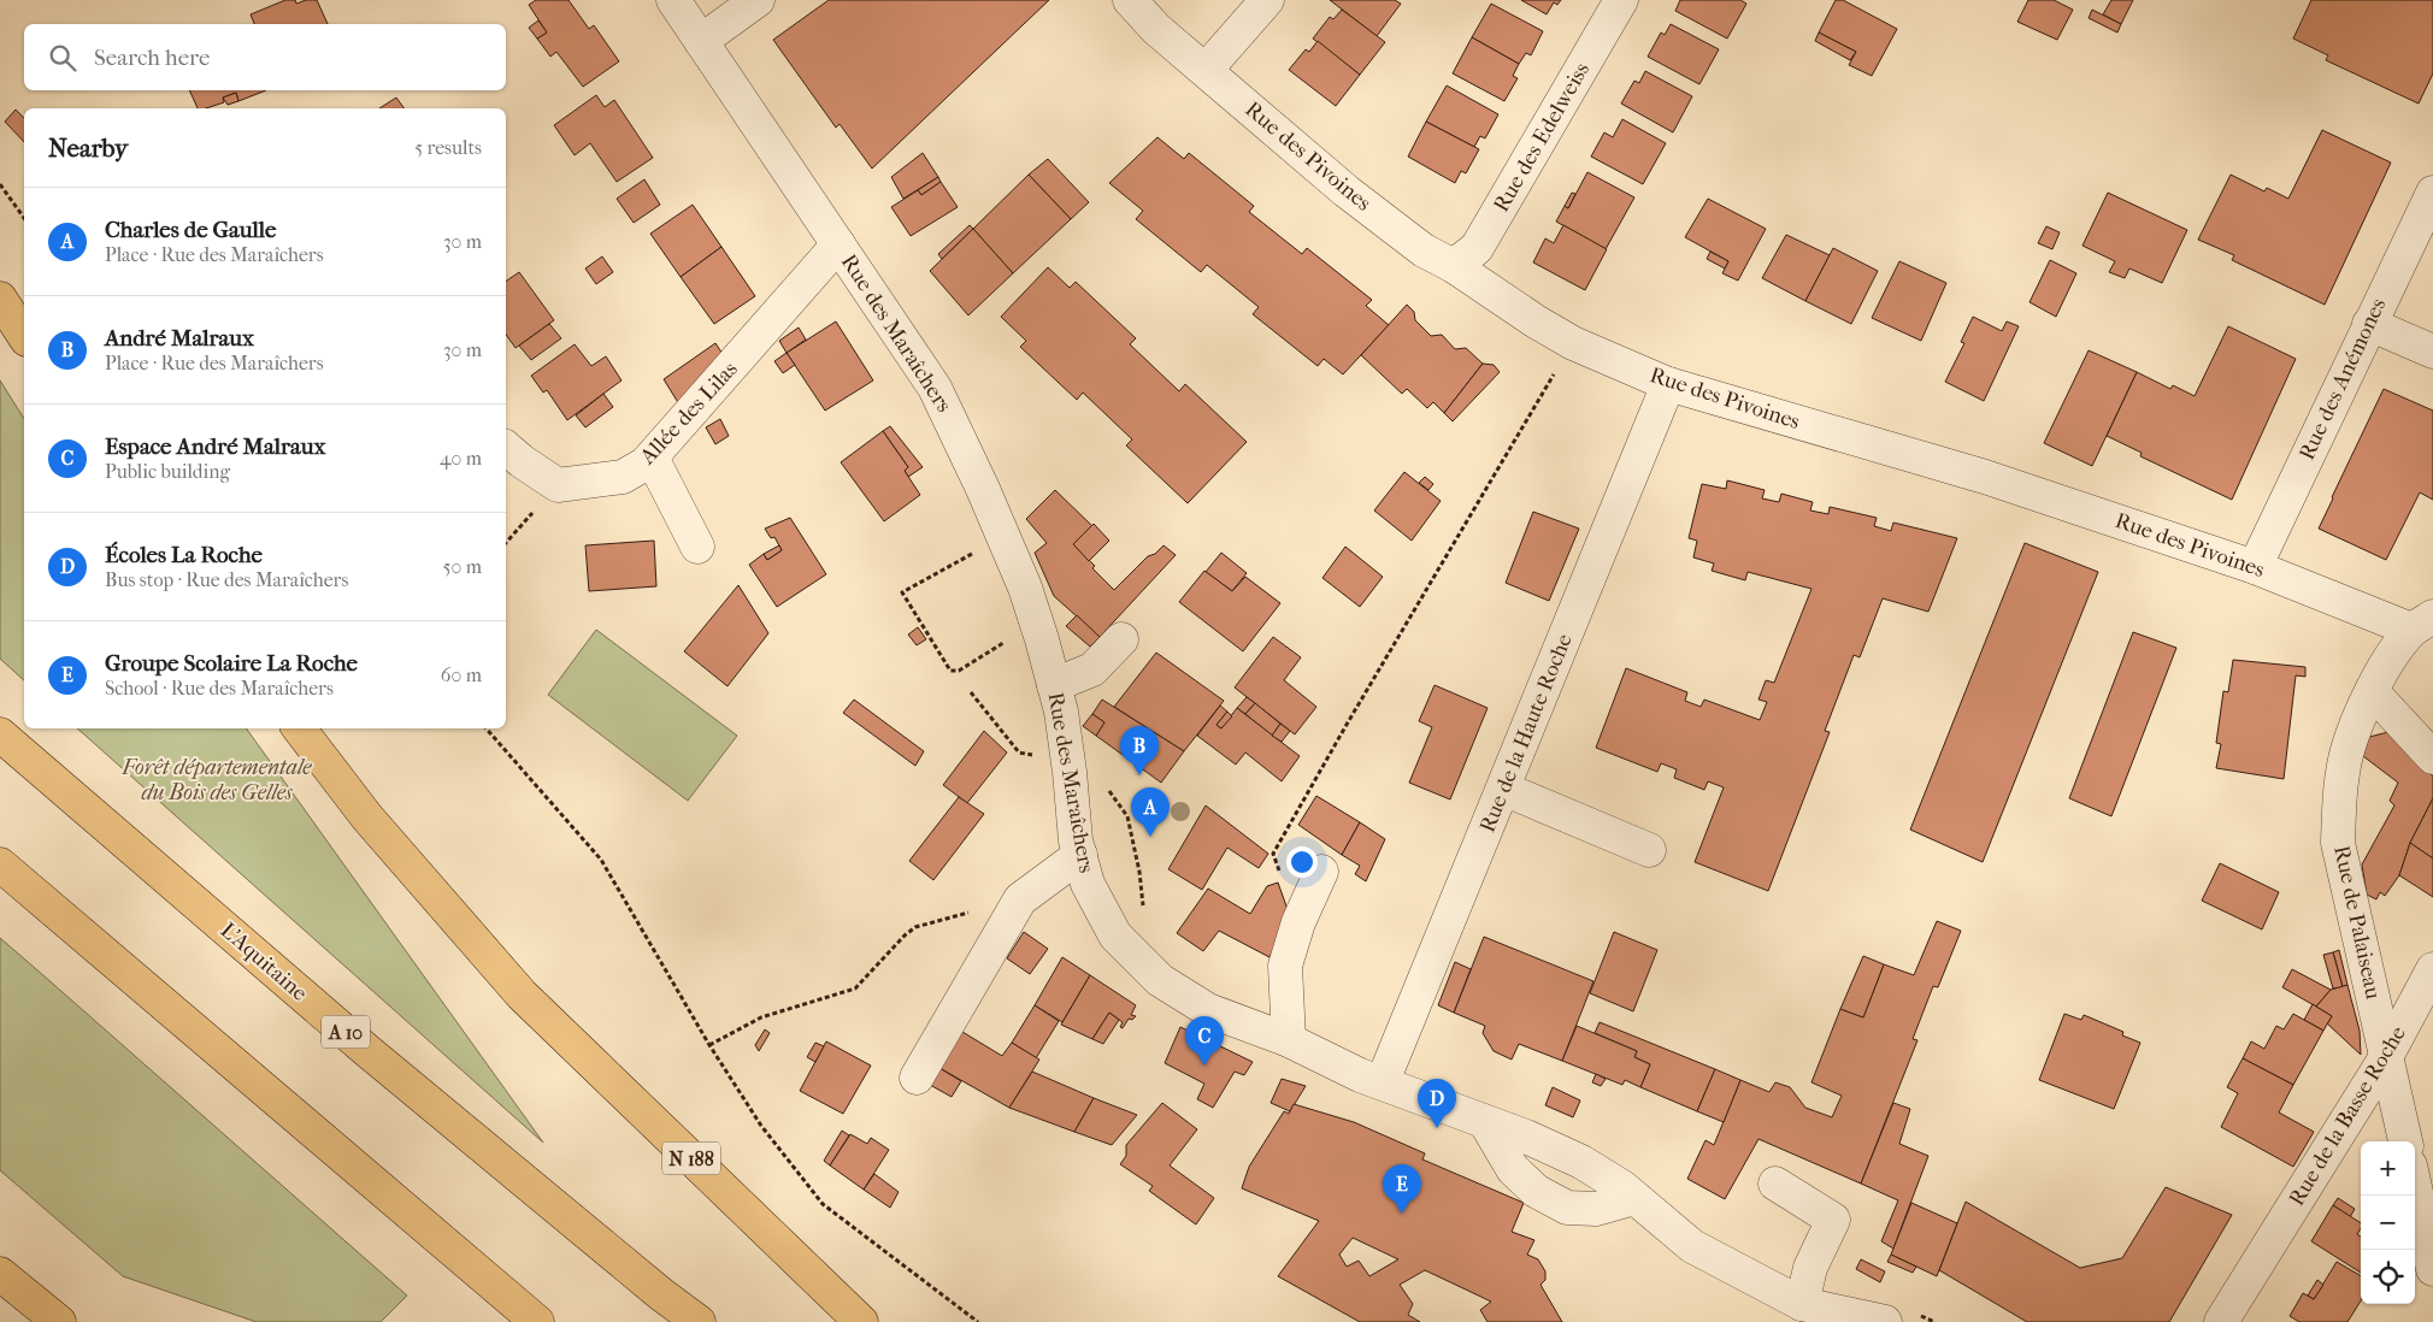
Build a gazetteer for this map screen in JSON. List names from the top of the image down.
{
  "streets": {
    "highway": ["L'Aquitaine", "A 10", "N 188"],
    "street": [
      "Rue des Edelweiss",
      "Rue des Pivoines",
      "Rue des Maraîchers",
      "Rue des Anémones",
      "Allée des Lilas",
      "Rue de la Haute Roche",
      "Rue de Palaiseau",
      "Rue de la Basse Roche"
    ]
  },
  "crossings": [
    ["Rue des Edelweiss", "Rue des Pivoines"],
    ["Rue des Pivoines", "Rue des Anémones"],
    ["Rue des Pivoines", "Rue de la Haute Roche"],
    ["Rue des Pivoines", "Rue de Palaiseau"],
    ["Rue des Maraîchers", "Allée des Lilas"],
    ["Rue des Maraîchers", "Rue de la Haute Roche"],
    ["Rue de Palaiseau", "Rue de la Basse Roche"]
  ],
  "parks": ["Forêt départementale du Bois des Gelles"],
  "page": {
    "search": "Search here",
    "heading": ["Nearby", "5 results"],
    "list": [
      {
        "mark": "A",
        "name": "Charles de Gaulle",
        "note": "Place · Rue des Maraîchers",
        "value": "30 m"
      },
      {
        "mark": "B",
        "name": "André Malraux",
        "note": "Place · Rue des Maraîchers",
        "value": "30 m"
      },
      {
        "mark": "C",
        "name": "Espace André Malraux",
        "note": "Public building",
        "value": "40 m"
      },
      {
        "mark": "D",
        "name": "Écoles La Roche",
        "note": "Bus stop · Rue des Maraîchers",
        "value": "50 m"
      },
      {
        "mark": "E",
        "name": "Groupe Scolaire La Roche",
        "note": "School · Rue des Maraîchers",
        "value": "60 m"
      }
    ],
    "pins": [
      "B",
      "A",
      "C",
      "D",
      "E"
    ],
    "map_buttons": ["+", "−"]
  }
}
